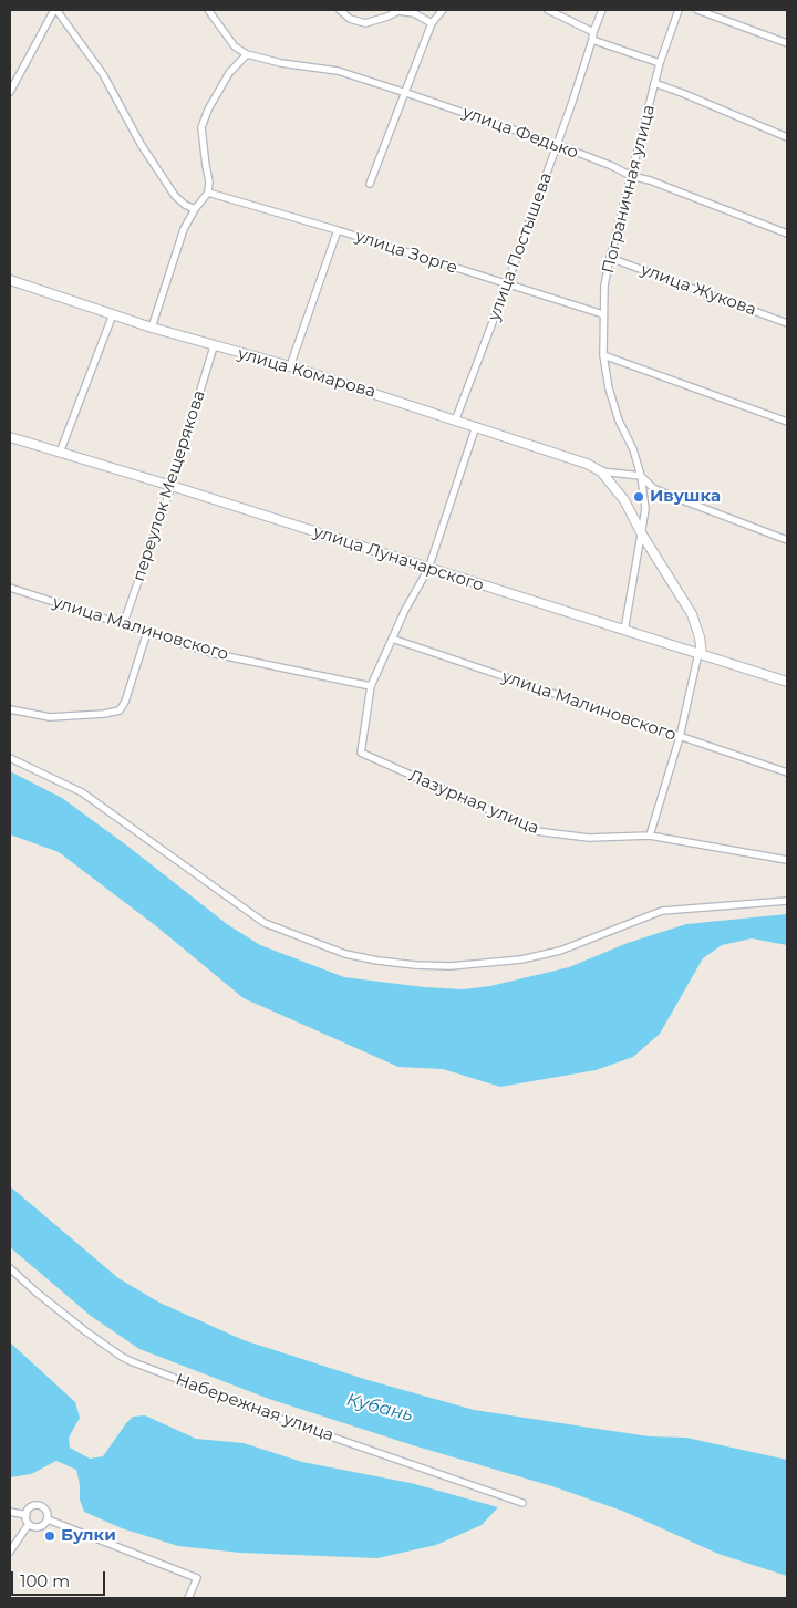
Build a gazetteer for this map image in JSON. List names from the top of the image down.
{
  "streets": {
    "street": [
      "улица Федько",
      "Пограничная улица",
      "улица Постышева",
      "улица Зорге",
      "улица Жукова",
      "улица Комарова",
      "переулок Мещерякова",
      "улица Луначарского",
      "улица Малиновского",
      "Лазурная улица",
      "Набережная улица"
    ]
  },
  "crossings": [
    ["улица Федько", "Пограничная улица"],
    ["улица Федько", "улица Постышева"],
    ["Пограничная улица", "улица Зорге"],
    ["Пограничная улица", "улица Жукова"],
    ["Пограничная улица", "улица Комарова"],
    ["Пограничная улица", "улица Луначарского"],
    ["улица Постышева", "улица Зорге"],
    ["улица Постышева", "улица Комарова"],
    ["улица Комарова", "переулок Мещерякова"],
    ["улица Комарова", "улица Луначарского"],
    ["переулок Мещерякова", "улица Луначарского"],
    ["переулок Мещерякова", "улица Малиновского"],
    ["улица Малиновского", "Лазурная улица"]
  ],
  "water": ["Кубань"],
  "places": ["Ивушка", "Булки"],
  "scale_bar": "100 m"
}
